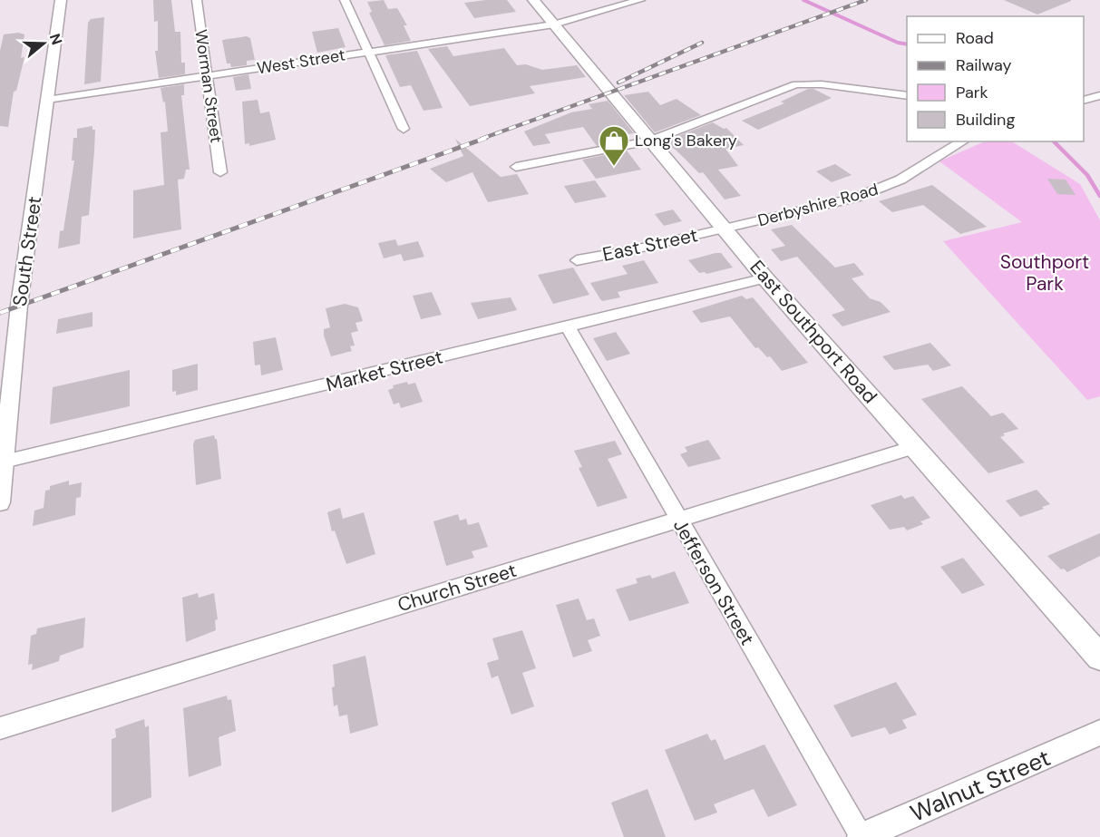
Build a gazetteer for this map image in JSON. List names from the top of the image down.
{
  "streets": {
    "main road": ["East Southport Road"],
    "street": [
      "West Street",
      "Worman Street",
      "Derbyshire Road",
      "East Street",
      "South Street",
      "Market Street",
      "Jefferson Street",
      "Church Street",
      "Walnut Street"
    ]
  },
  "crossings": [
    ["West Street", "Worman Street"],
    ["West Street", "South Street"],
    ["West Street", "East Southport Road"],
    ["Derbyshire Road", "East Street"],
    ["Derbyshire Road", "East Southport Road"],
    ["East Street", "East Southport Road"],
    ["South Street", "Market Street"],
    ["East Southport Road", "Market Street"],
    ["East Southport Road", "Church Street"],
    ["Market Street", "Jefferson Street"],
    ["Jefferson Street", "Church Street"],
    ["Jefferson Street", "Walnut Street"]
  ],
  "parks": ["Southport Park"],
  "places": {
    "shop": ["Long's Bakery"]
  },
  "legend": [
    "Road",
    "Railway",
    "Park",
    "Building"
  ],
  "north": "right"
}
